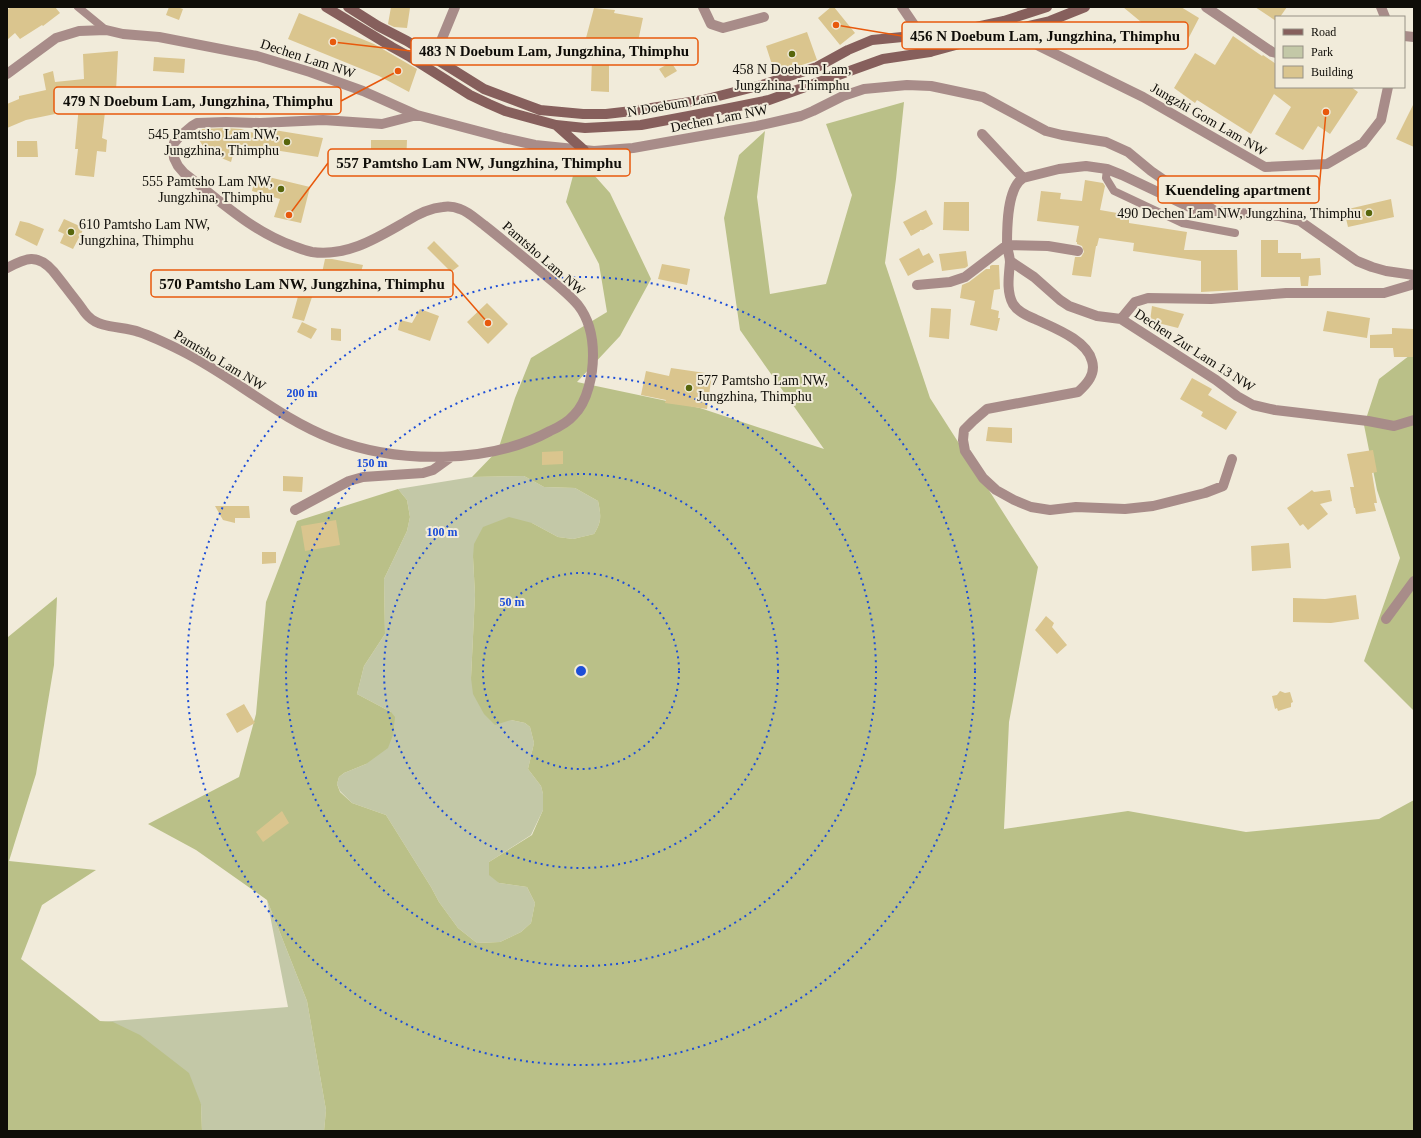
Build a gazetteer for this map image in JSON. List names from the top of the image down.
{
  "streets": {
    "main road": ["N Doebum Lam"],
    "street": [
      "Dechen Lam NW",
      "Jungzhi Gom Lam NW",
      "Pamtsho Lam NW",
      "Dechen Zur Lam 13 NW"
    ]
  },
  "crossings": [
    ["Dechen Lam NW", "Pamtsho Lam NW"],
    ["N Doebum Lam", "Jungzhi Gom Lam NW"]
  ],
  "places": [
    "456 N Doebum Lam, Jungzhina, Thimphu",
    "483 N Doebum Lam, Jungzhina, Thimphu",
    "458 N Doebum Lam, Jungzhina, Thimphu",
    "479 N Doebum Lam, Jungzhina, Thimphu",
    "Kuendeling apartment",
    "545 Pamtsho Lam NW, Jungzhina, Thimphu",
    "555 Pamtsho Lam NW, Jungzhina, Thimphu",
    "490 Dechen Lam NW, Jungzhina, Thimphu",
    "557 Pamtsho Lam NW, Jungzhina, Thimphu",
    "610 Pamtsho Lam NW, Jungzhina, Thimphu",
    "570 Pamtsho Lam NW, Jungzhina, Thimphu",
    "577 Pamtsho Lam NW, Jungzhina, Thimphu"
  ],
  "legend": ["Road", "Park", "Building"],
  "rings": [
    "200 m",
    "150 m",
    "100 m",
    "50 m"
  ]
}
